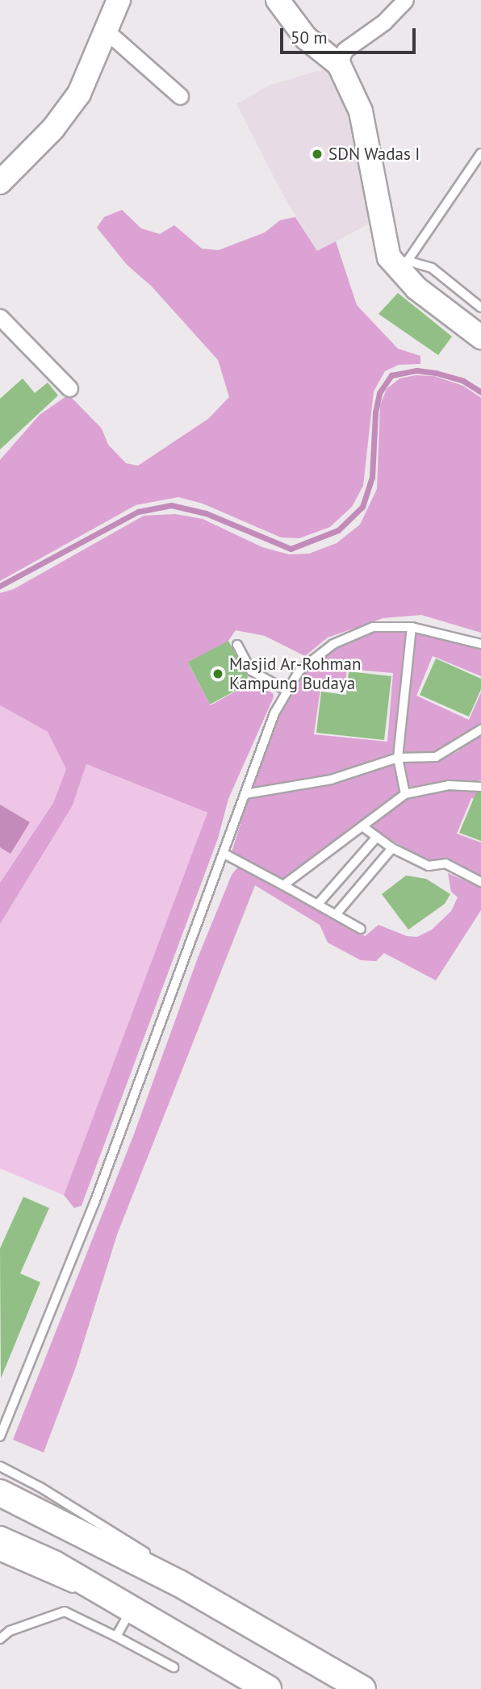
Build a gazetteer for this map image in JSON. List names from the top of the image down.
{
  "places": ["SDN Wadas I", "Masjid Ar-Rohman Kampung Budaya"],
  "scale_bar": "50 m"
}
